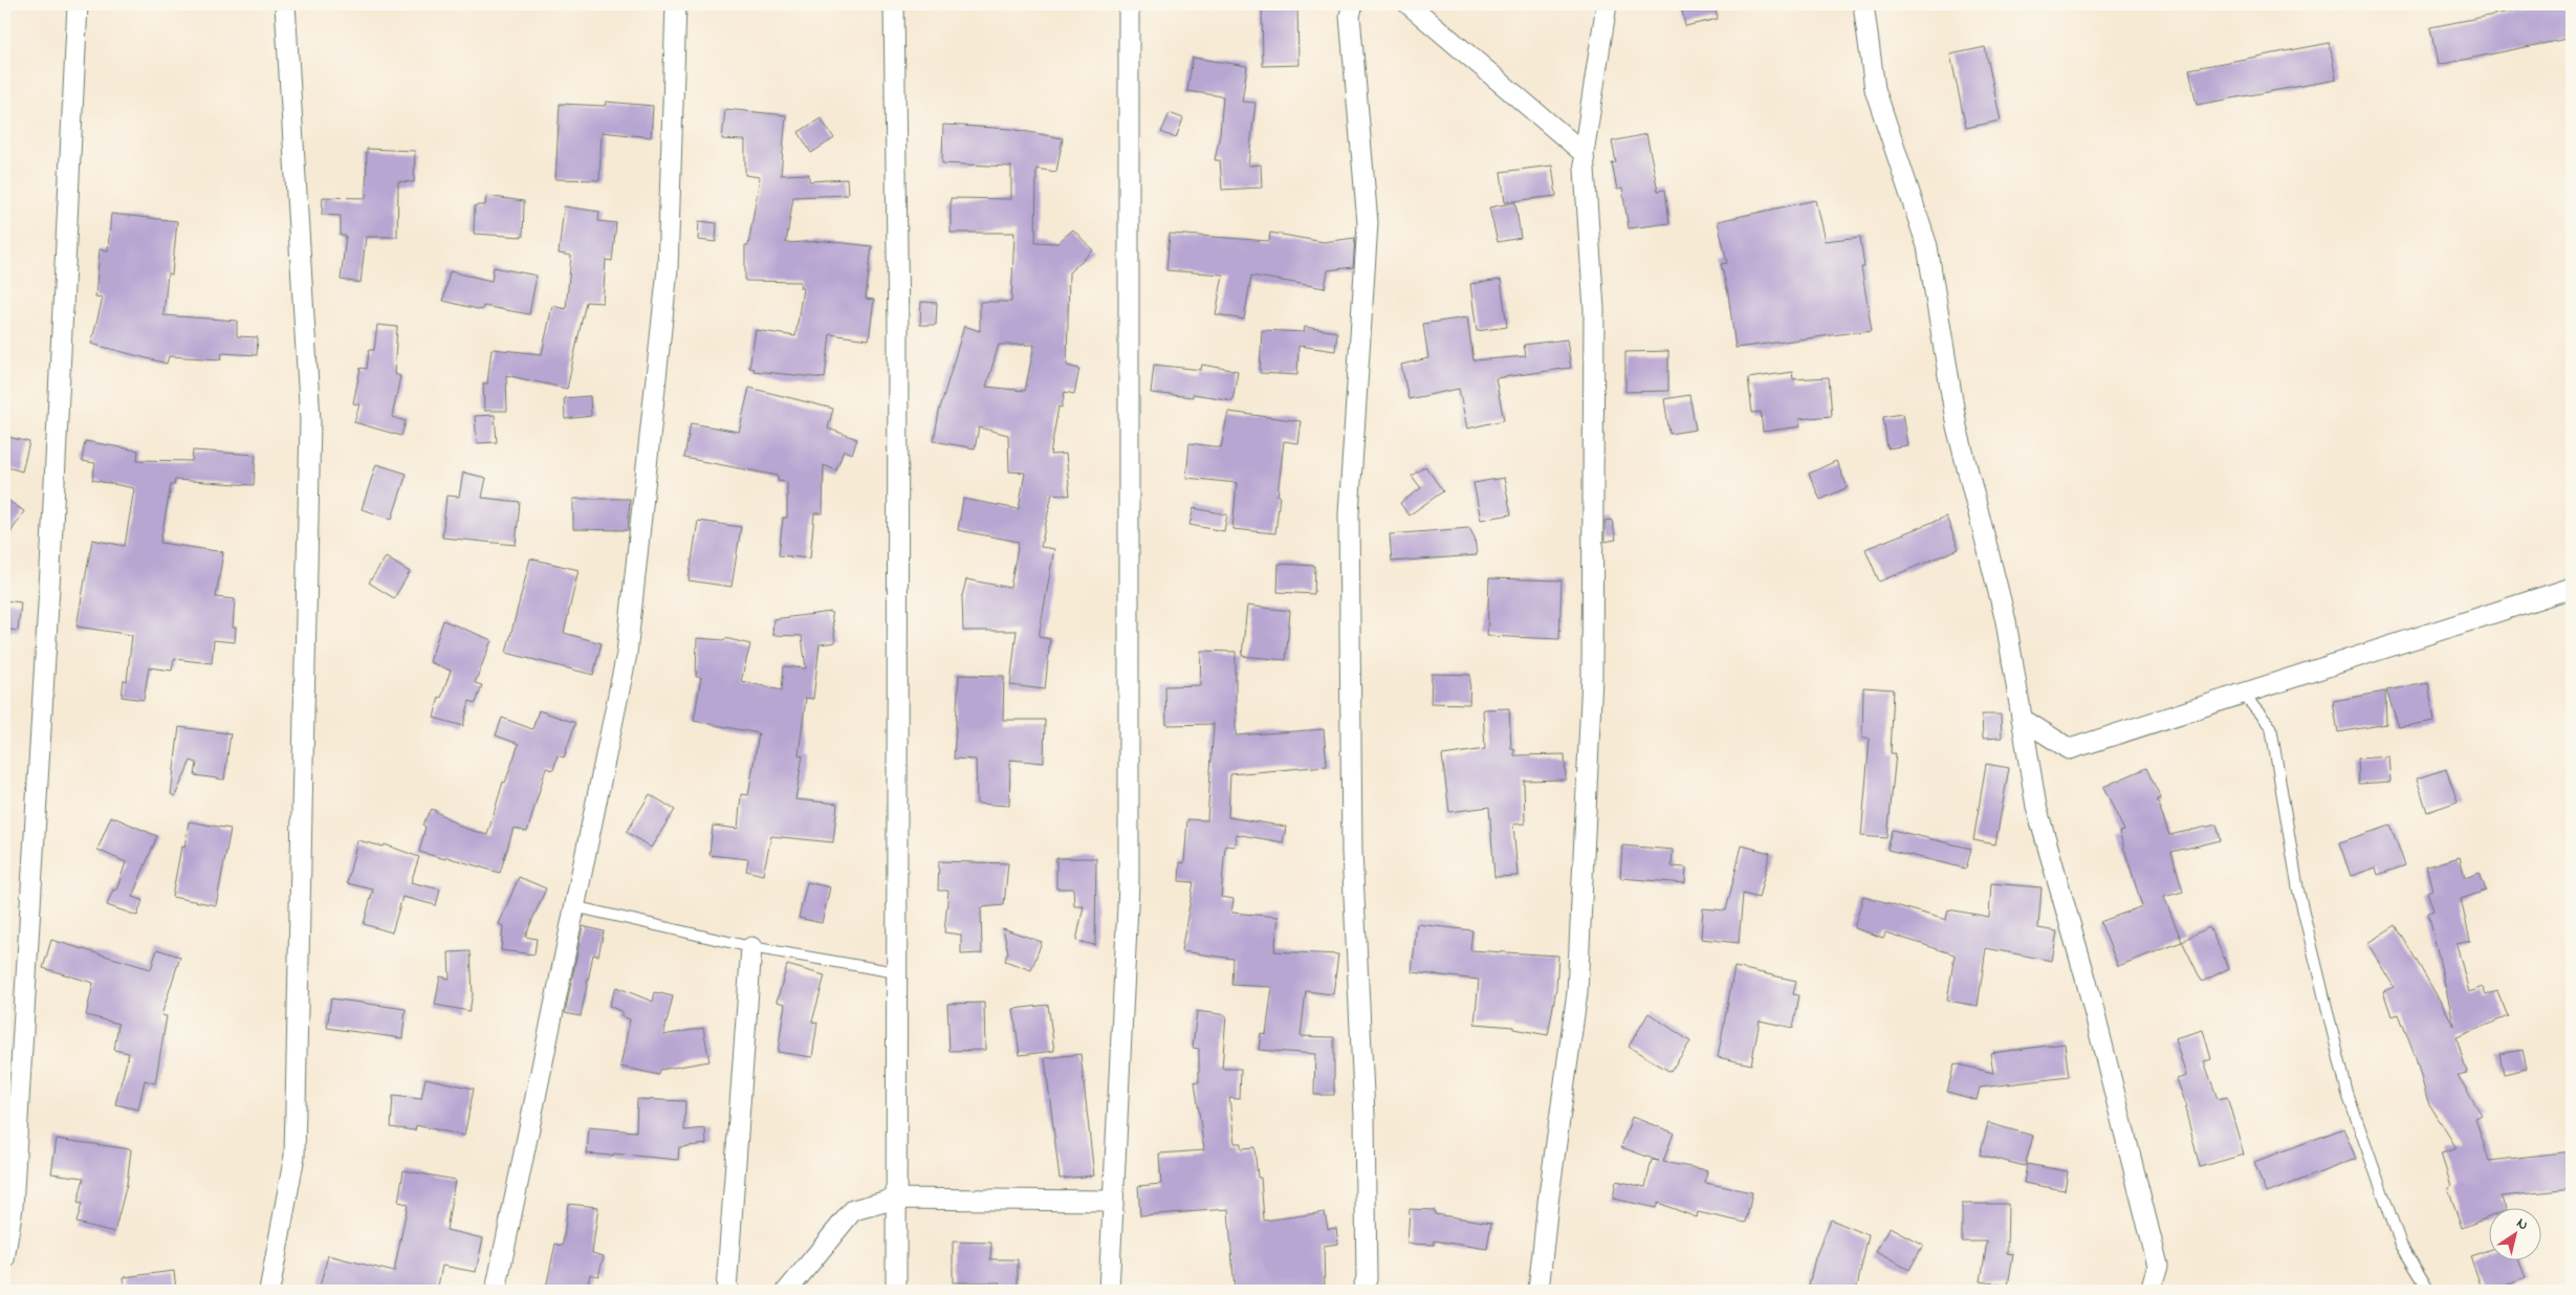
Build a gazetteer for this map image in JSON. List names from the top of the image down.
{
  "north": "top right"
}
